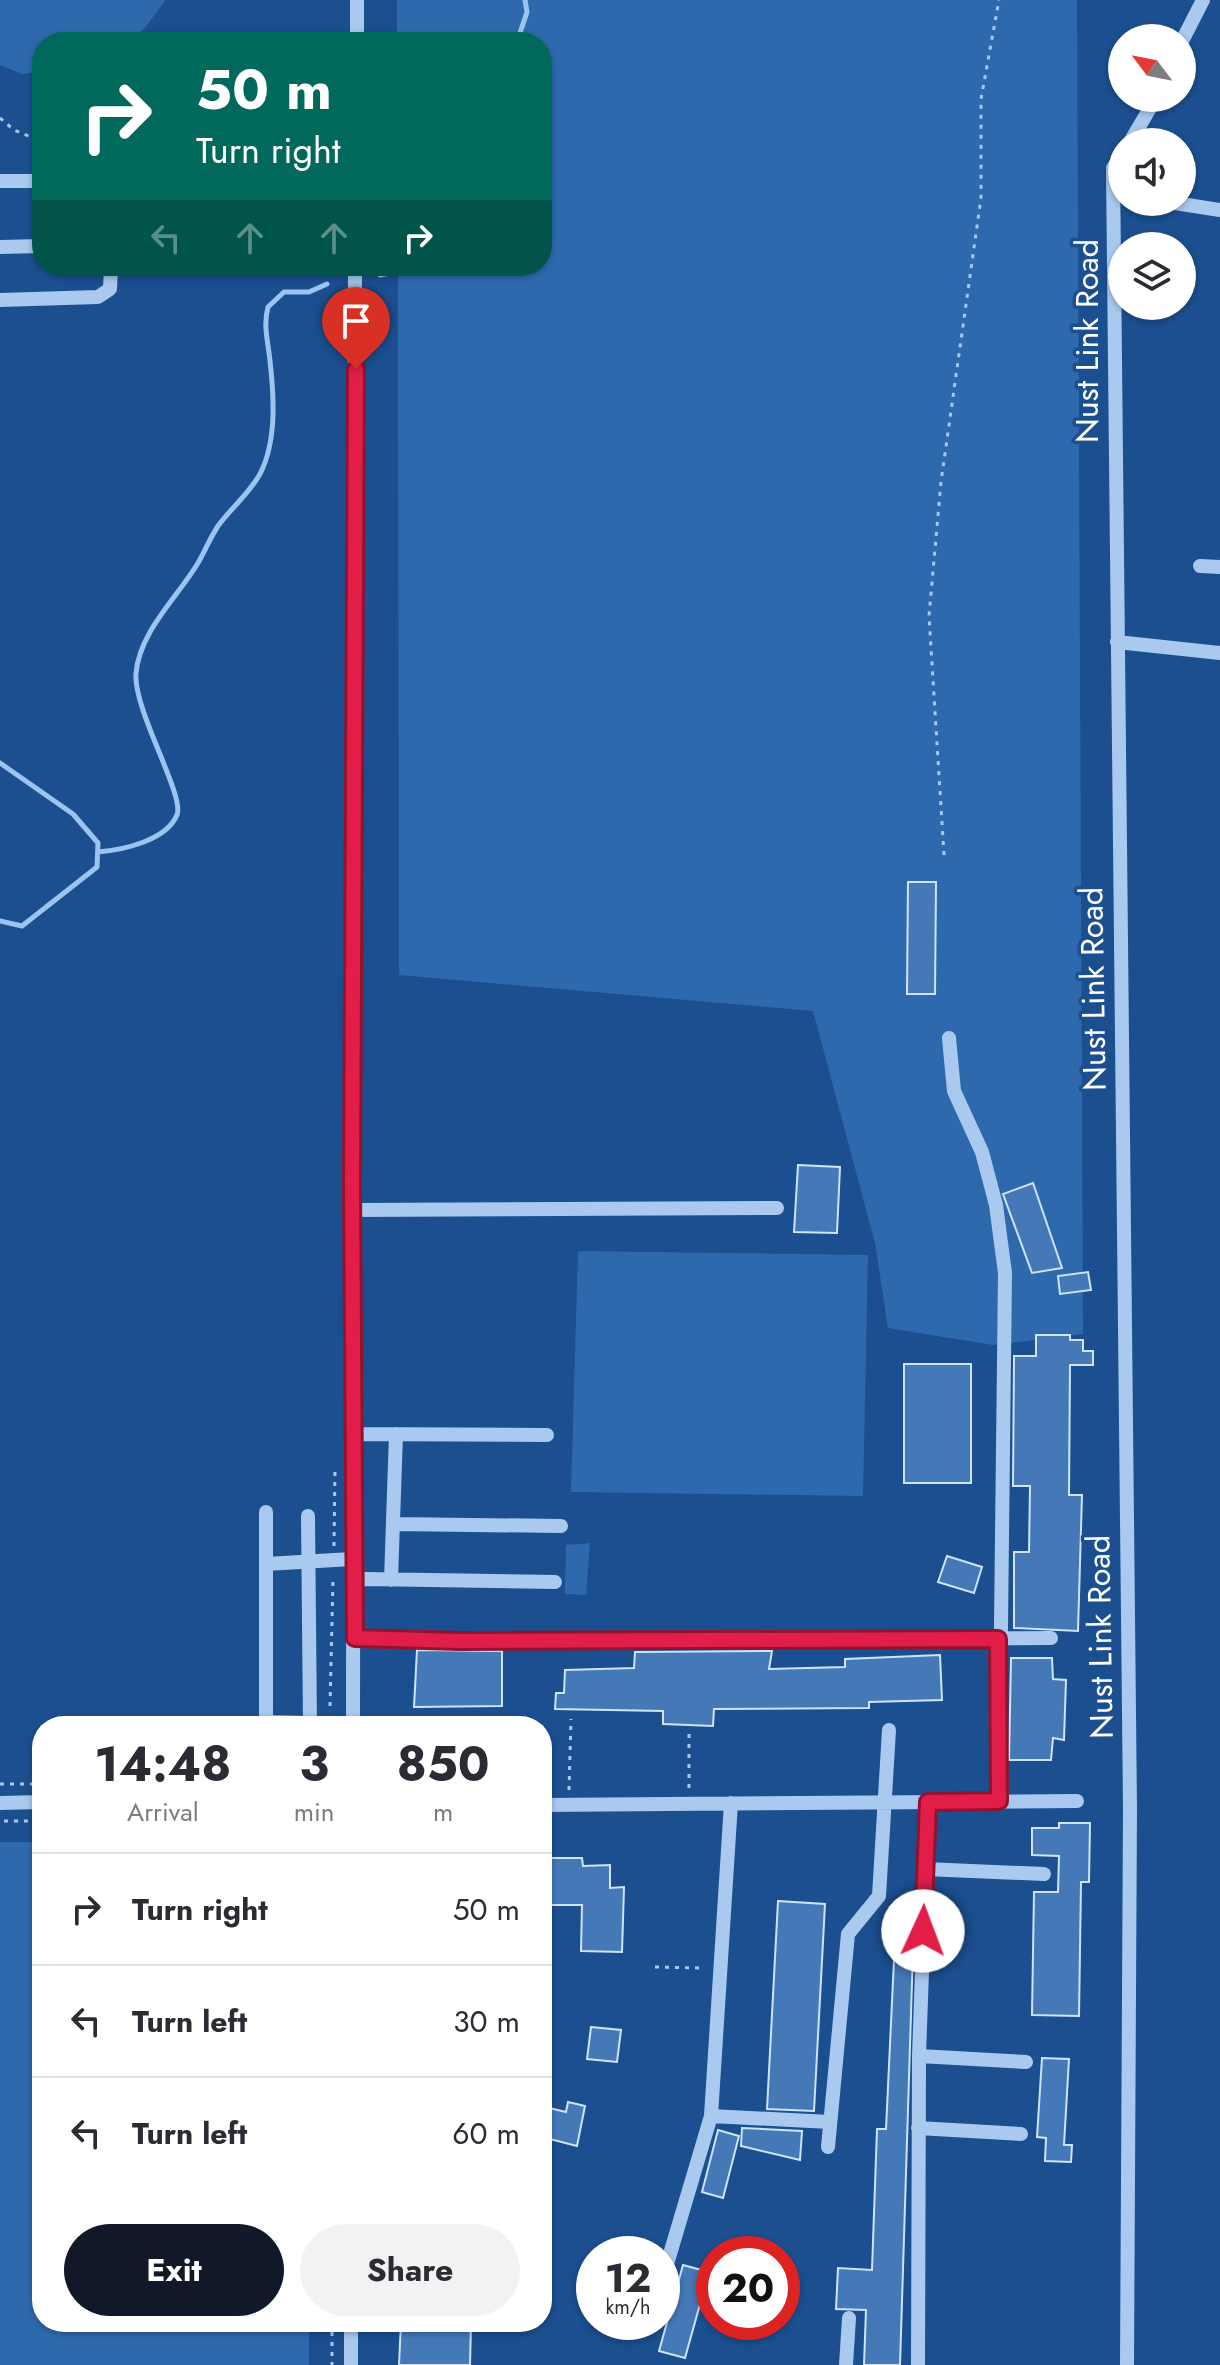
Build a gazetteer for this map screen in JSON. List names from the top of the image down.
{
  "streets": {
    "street": ["Nust Link Road"]
  },
  "north": "top left",
  "page": {
    "turn": ["50 m", "Turn right"],
    "eta": [
      "14:48",
      "Arrival",
      "3",
      "min",
      "850",
      "m"
    ],
    "list": [
      {
        "name": "Turn right",
        "value": "50 m"
      },
      {
        "name": "Turn left",
        "value": "30 m"
      },
      {
        "name": "Turn left",
        "value": "60 m"
      }
    ],
    "buttons": ["Exit", "Share"],
    "speed": "12 km/h",
    "limit": "20"
  }
}
